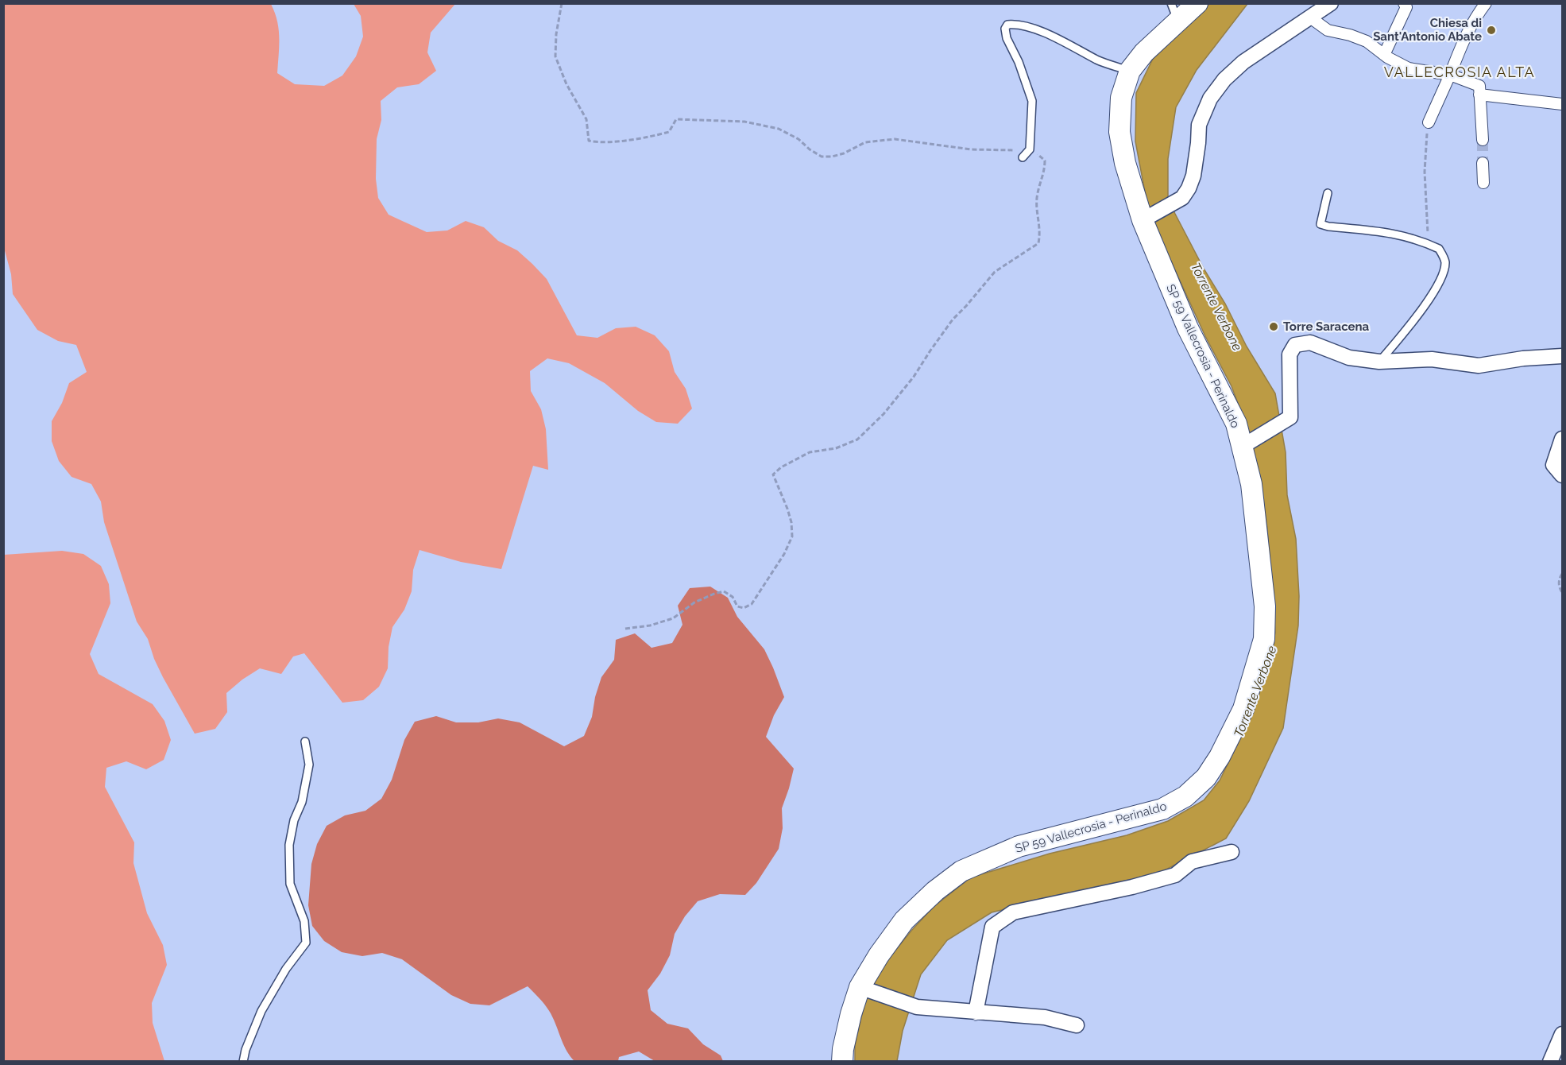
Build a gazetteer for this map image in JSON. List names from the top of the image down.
{
  "streets": {
    "main road": ["SP 59 Vallecrosia - Perinaldo"]
  },
  "districts": ["VALLECROSIA ALTA"],
  "water": ["Torrente Verbone"],
  "places": ["Chiesa di Sant'Antonio Abate", "Torre Saracena"]
}
